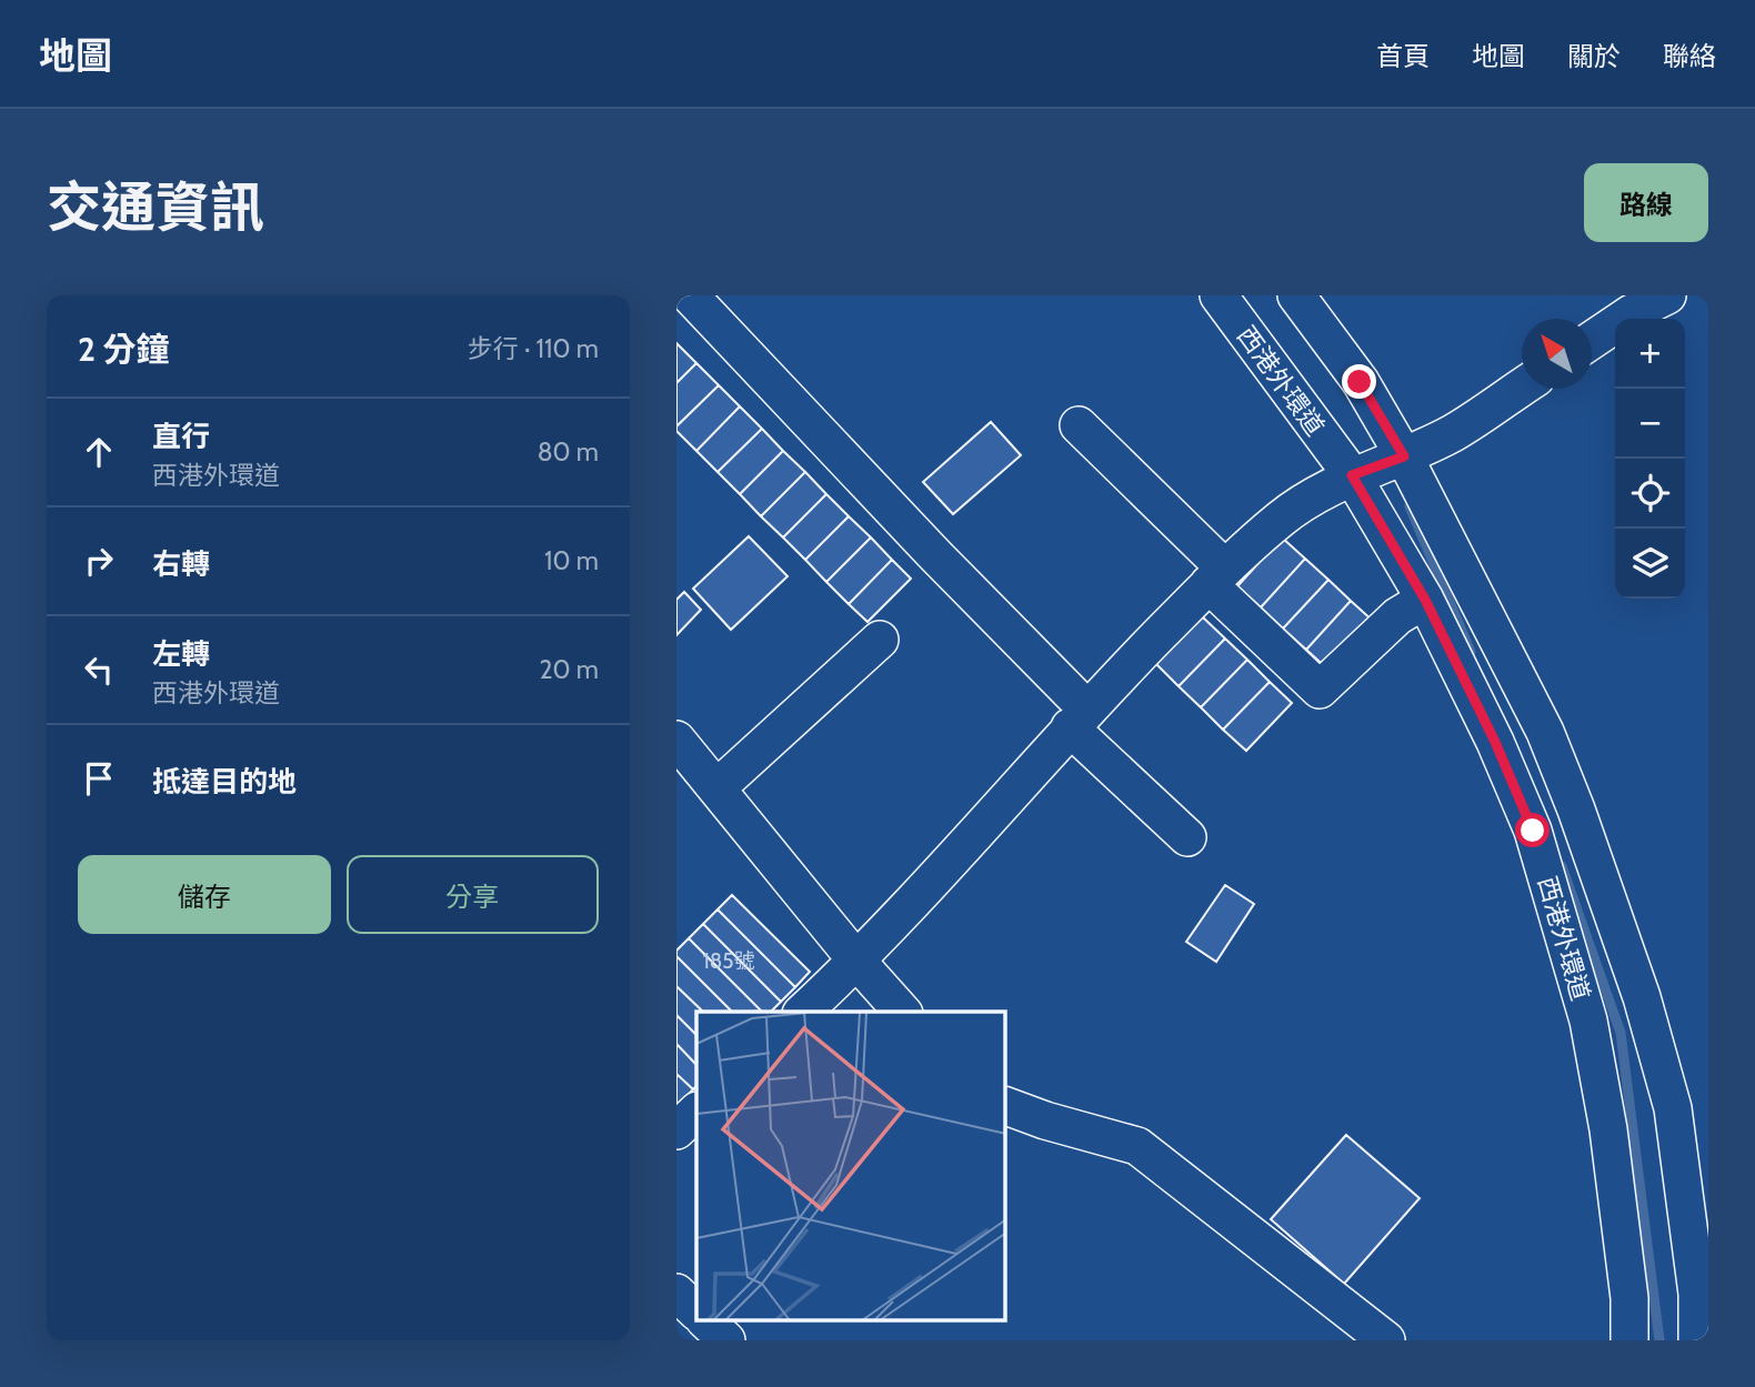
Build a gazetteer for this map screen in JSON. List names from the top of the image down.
{
  "streets": {
    "street": ["西港外環道"]
  },
  "house_numbers": ["185號"],
  "north": "top left",
  "page": {
    "header": "地圖",
    "nav": [
      "首頁",
      "地圖",
      "關於",
      "聯絡"
    ],
    "title": "交通資訊",
    "buttons": [
      "路線",
      ["儲存", "分享"]
    ],
    "heading": ["2 分鐘", "步行 · 110 m"],
    "map_buttons": ["+", "−"],
    "list": [
      ["直行", "西港外環道", "80 m"],
      ["右轉", "10 m"],
      ["左轉", "西港外環道", "20 m"],
      "抵達目的地"
    ]
  }
}
